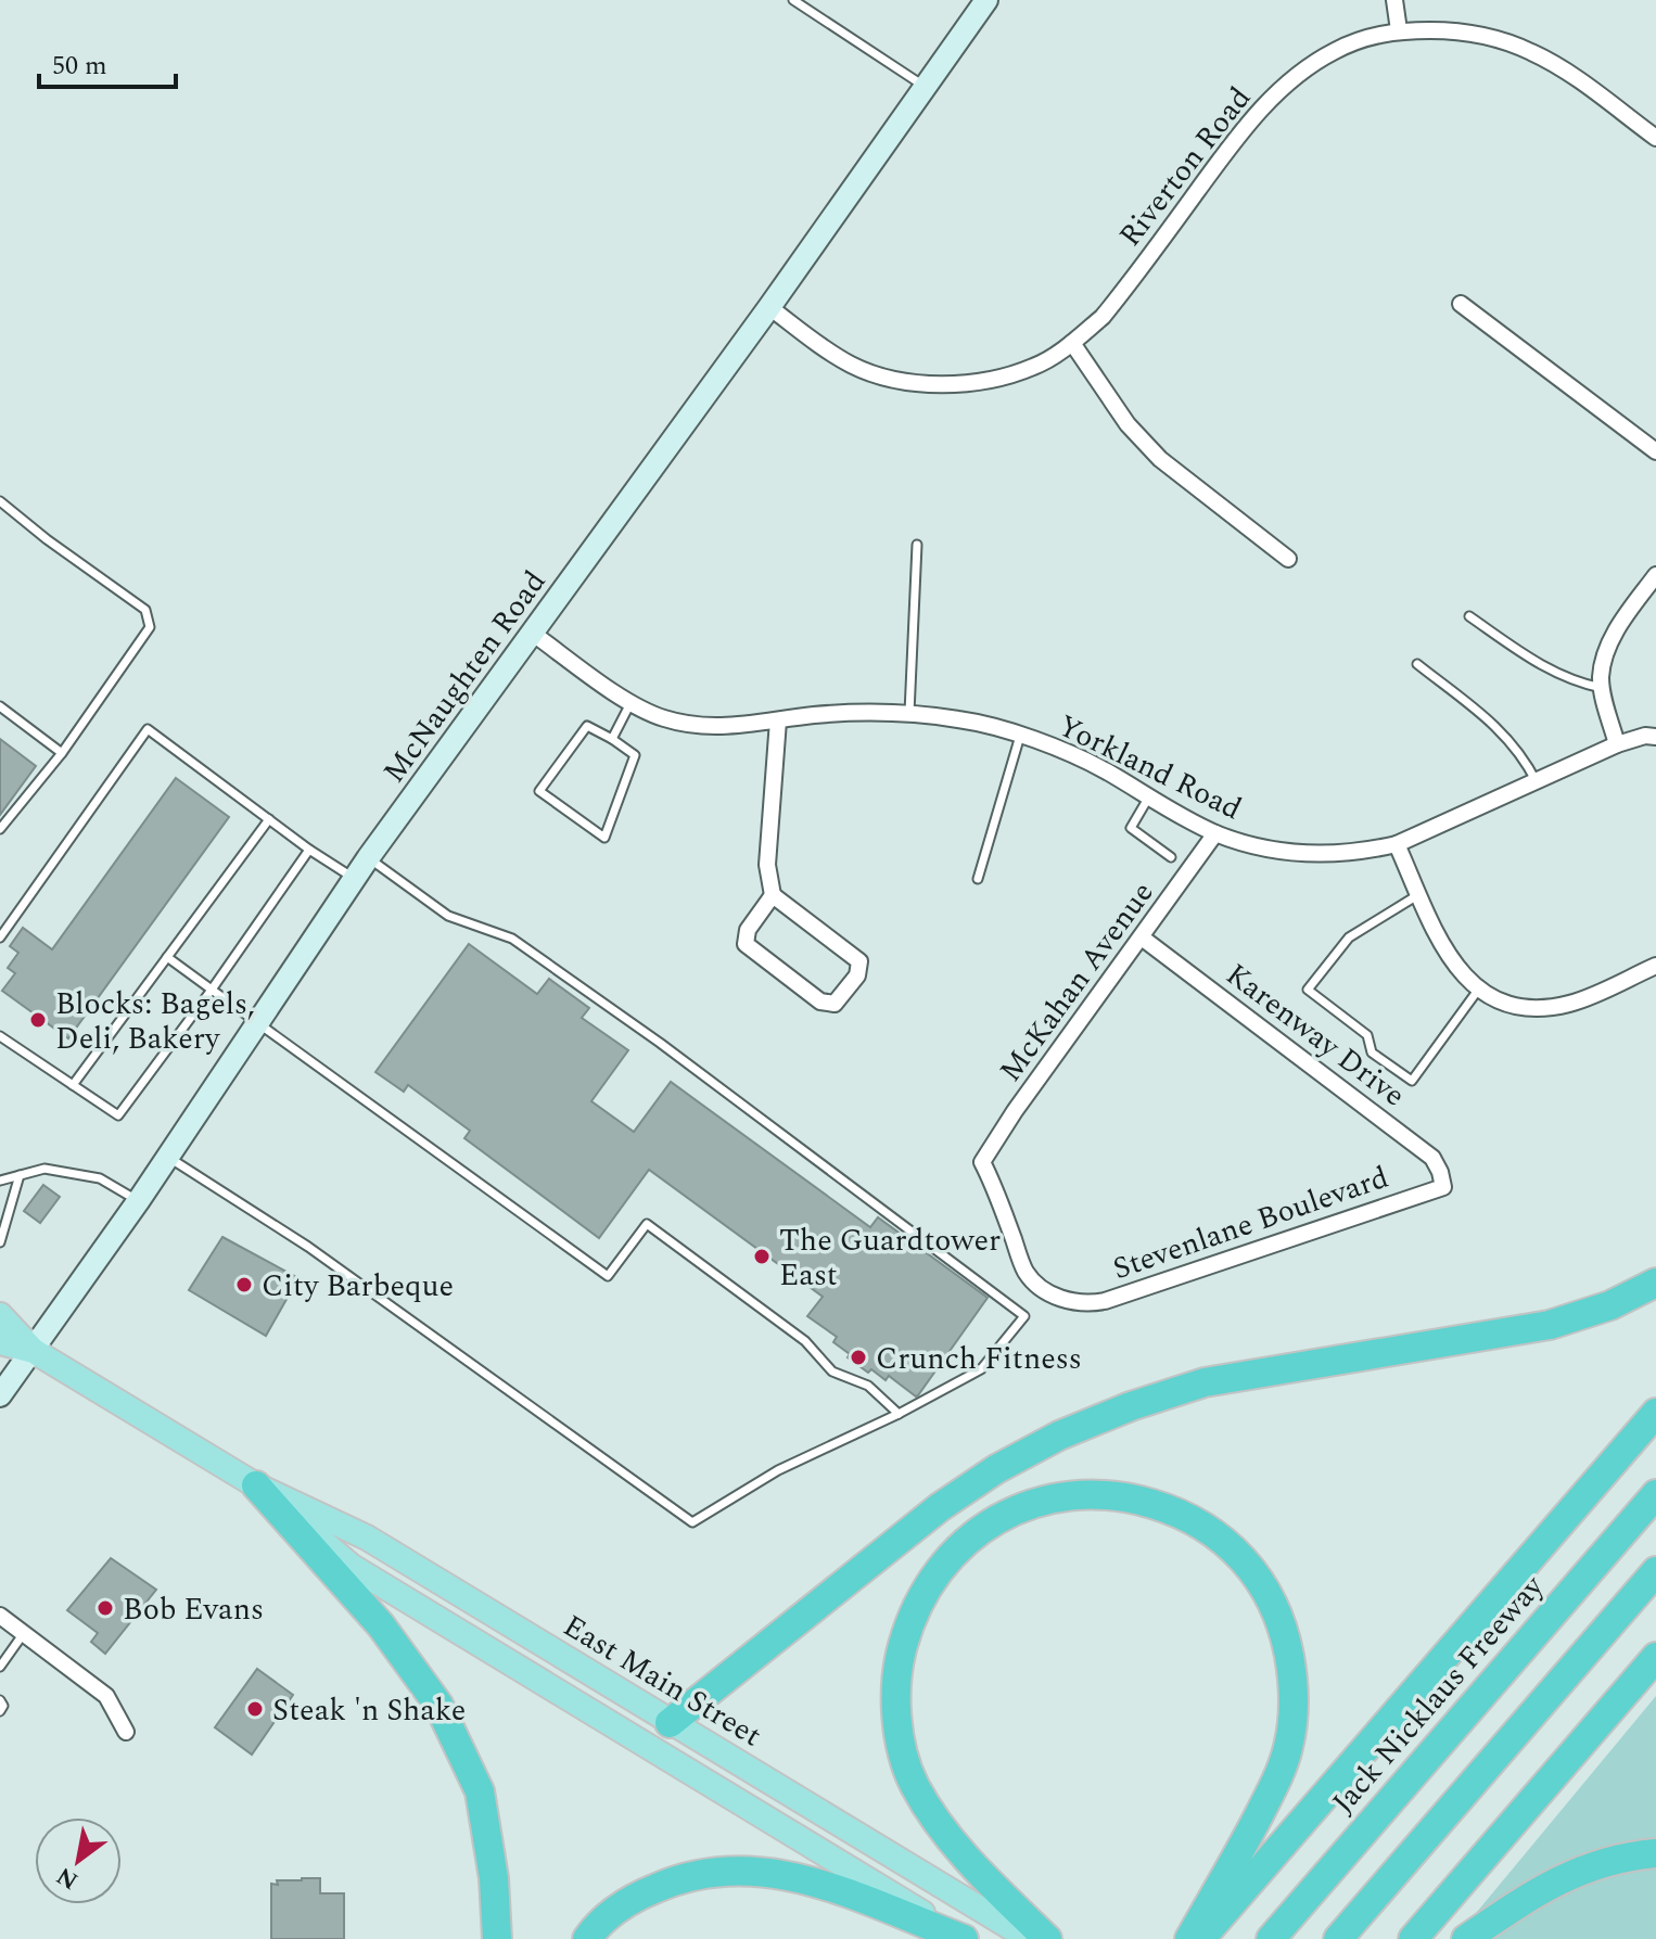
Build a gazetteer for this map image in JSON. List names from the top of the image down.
{
  "streets": {
    "highway": ["Jack Nicklaus Freeway"],
    "main road": ["East Main Street"],
    "street": [
      "Riverton Road",
      "McNaughten Road",
      "Yorkland Road",
      "McKahan Avenue",
      "Karenway Drive",
      "Stevenlane Boulevard"
    ]
  },
  "crossings": [
    ["Riverton Road", "McNaughten Road"],
    ["McNaughten Road", "Yorkland Road"],
    ["McNaughten Road", "East Main Street"],
    ["Yorkland Road", "McKahan Avenue"],
    ["McKahan Avenue", "Karenway Drive"],
    ["McKahan Avenue", "Stevenlane Boulevard"],
    ["Karenway Drive", "Stevenlane Boulevard"]
  ],
  "places": [
    "Blocks: Bagels, Deli, Bakery",
    "The Guardtower East",
    "City Barbeque",
    "Crunch Fitness",
    "Bob Evans",
    "Steak 'n Shake"
  ],
  "scale_bar": "50 m",
  "north": "bottom left"
}
